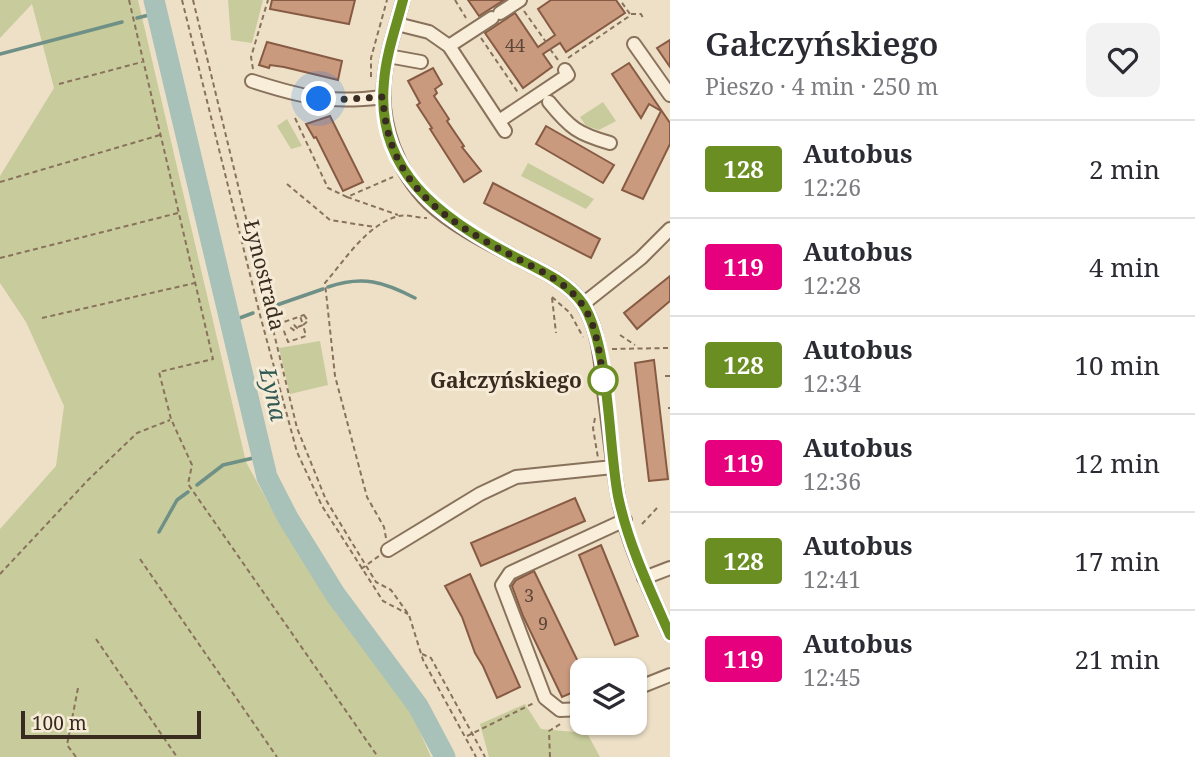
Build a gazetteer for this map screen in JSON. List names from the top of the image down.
{
  "streets": {
    "path": ["Łynostrada"]
  },
  "water": ["Łyna"],
  "places": ["Gałczyńskiego"],
  "lines": ["bus line 128"],
  "house_numbers": ["44", "3", "9"],
  "scale_bar": "100 m",
  "page": {
    "heading": ["Gałczyńskiego", "Pieszo · 4 min · 250 m"],
    "list": [
      {
        "mark": "128",
        "name": "Autobus",
        "note": "12:26",
        "value": "2 min"
      },
      {
        "mark": "119",
        "name": "Autobus",
        "note": "12:28",
        "value": "4 min"
      },
      {
        "mark": "128",
        "name": "Autobus",
        "note": "12:34",
        "value": "10 min"
      },
      {
        "mark": "119",
        "name": "Autobus",
        "note": "12:36",
        "value": "12 min"
      },
      {
        "mark": "128",
        "name": "Autobus",
        "note": "12:41",
        "value": "17 min"
      },
      {
        "mark": "119",
        "name": "Autobus",
        "note": "12:45",
        "value": "21 min"
      }
    ],
    "scale": "100 m"
  }
}
